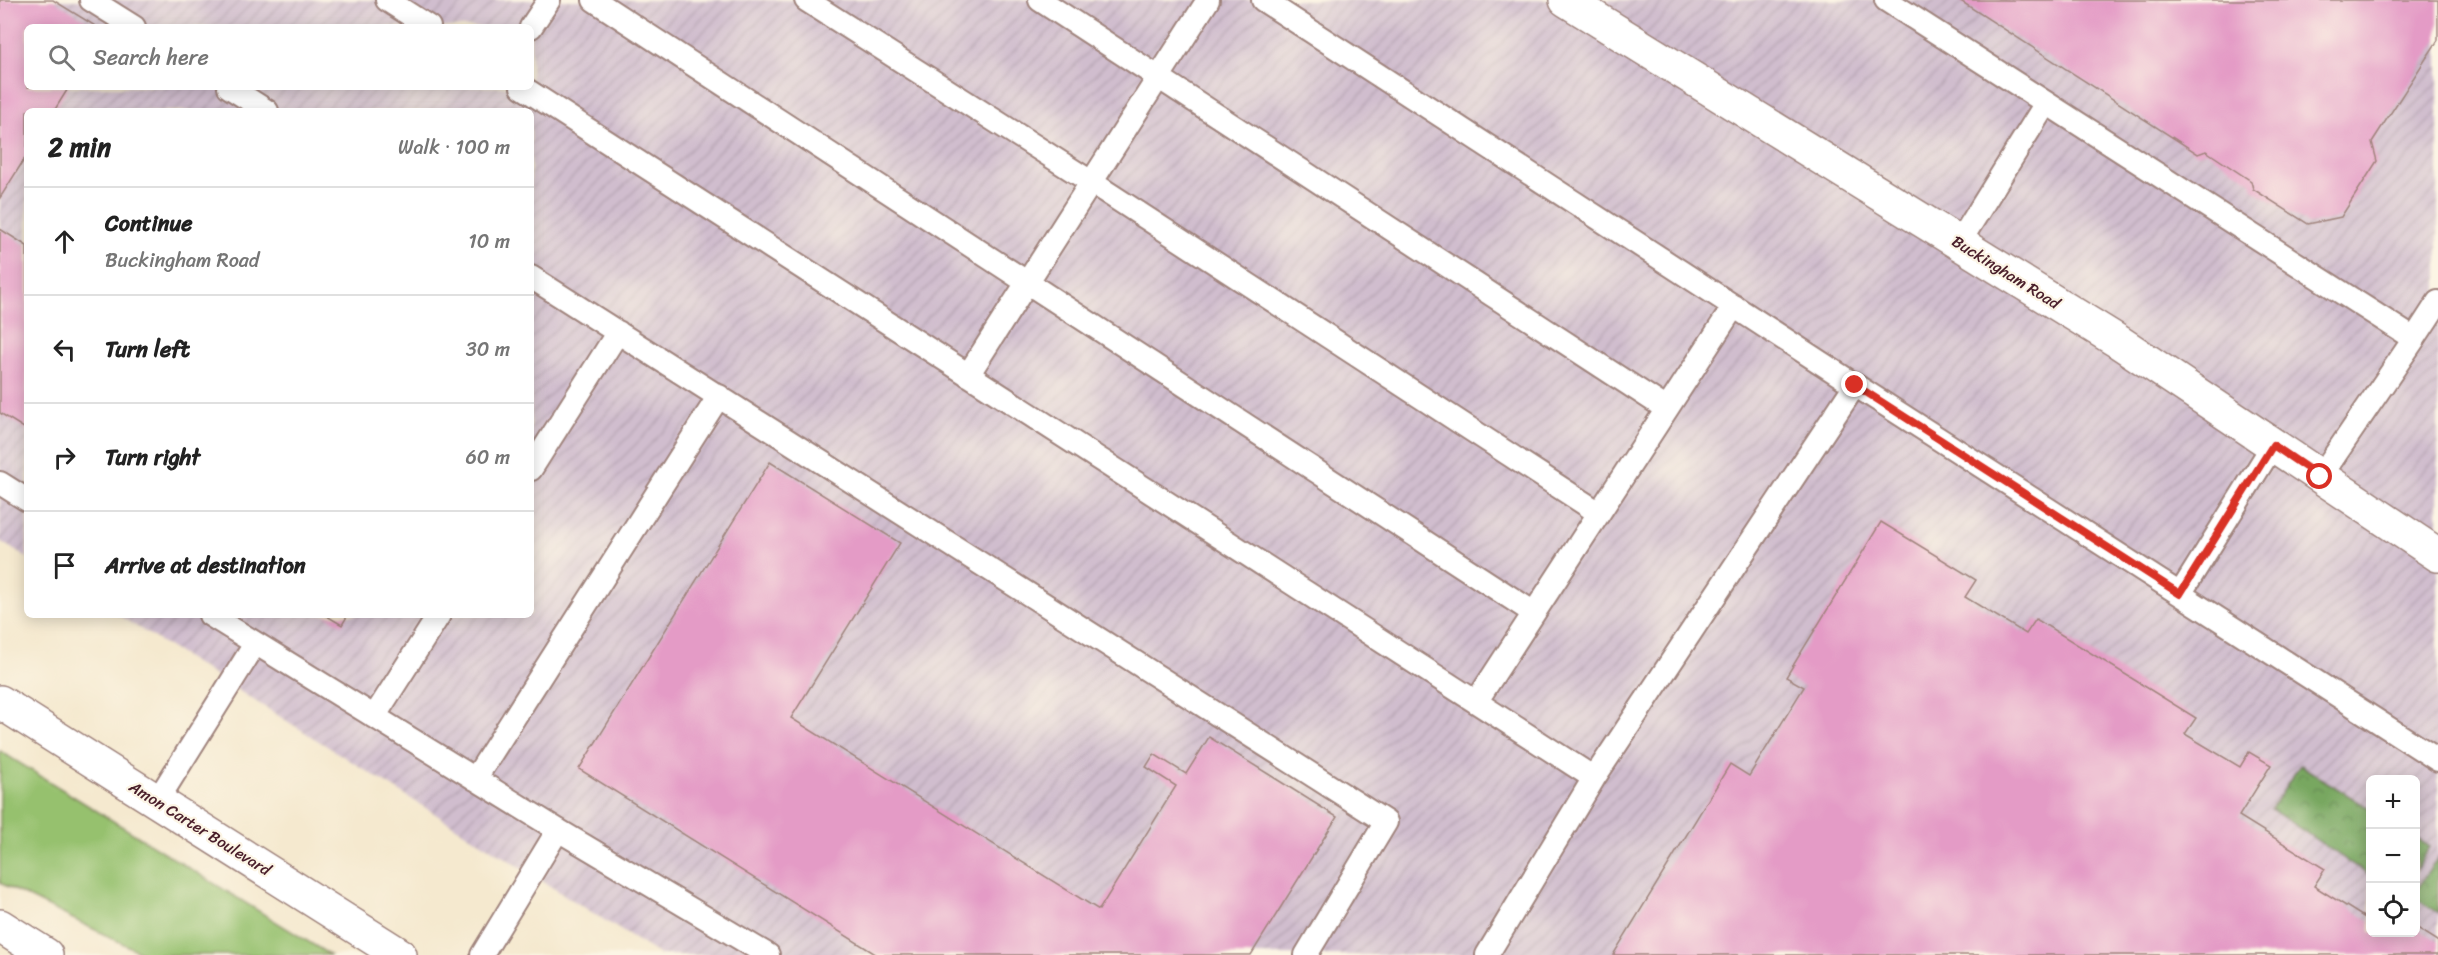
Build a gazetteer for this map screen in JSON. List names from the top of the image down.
{
  "streets": {
    "street": ["Buckingham Road", "Amon Carter Boulevard"]
  },
  "page": {
    "search": "Search here",
    "heading": ["2 min", "Walk · 100 m"],
    "list": [
      ["Continue", "Buckingham Road", "10 m"],
      ["Turn left", "30 m"],
      ["Turn right", "60 m"],
      "Arrive at destination"
    ],
    "map_buttons": ["+", "−"]
  }
}
